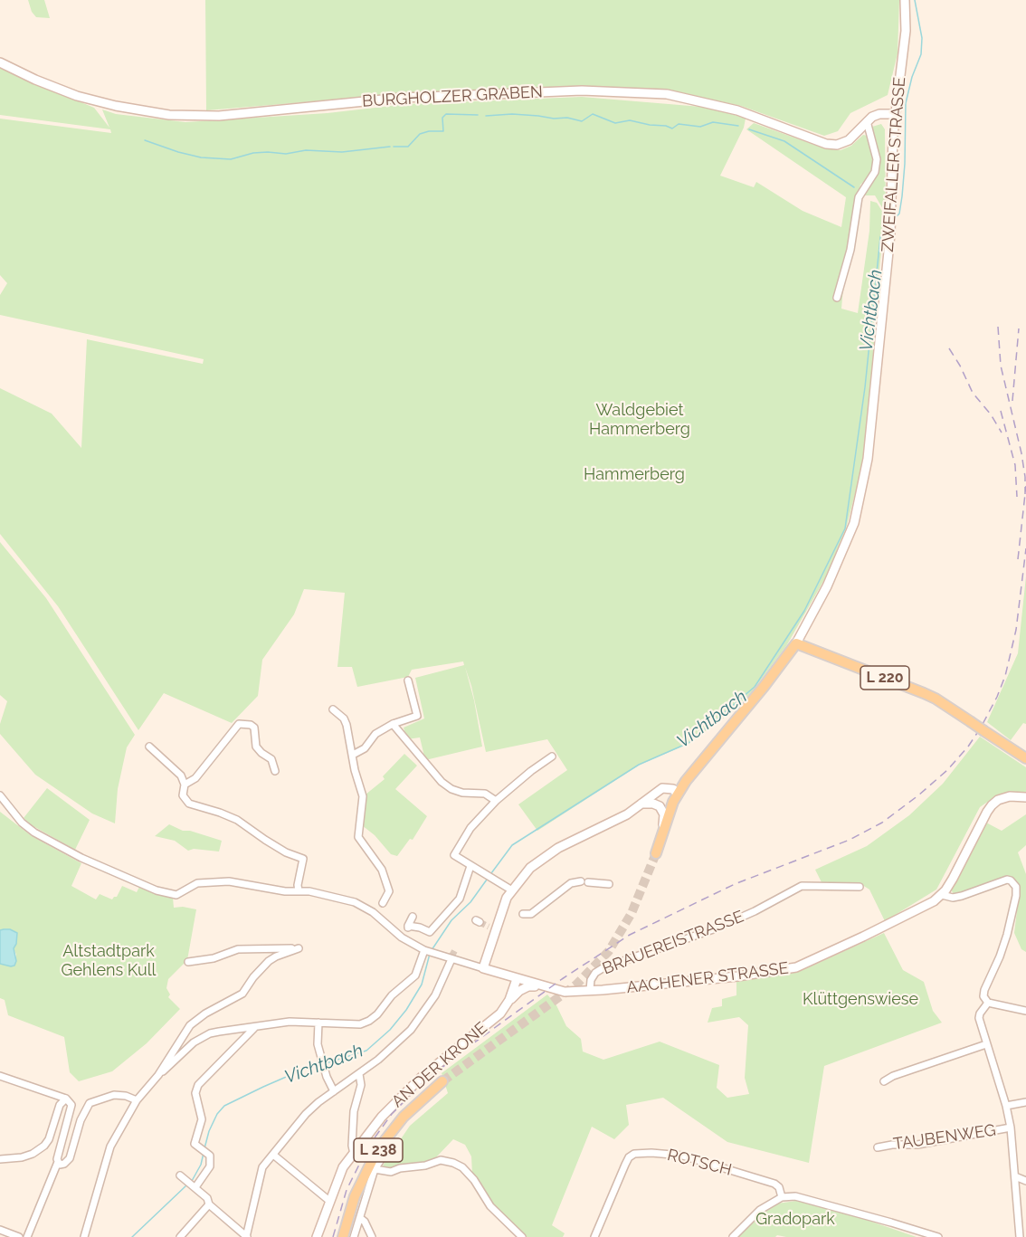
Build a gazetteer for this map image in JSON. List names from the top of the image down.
{
  "streets": {
    "main road": [
      "BURGHOLZER GRABEN",
      "ZWEIFALLER STRASSE",
      "L 220",
      "AACHENER STRASSE",
      "AN DER KRONE",
      "L 238"
    ],
    "street": ["BRAUEREISTRASSE", "TAUBENWEG", "ROTSCH"]
  },
  "crossings": [
    ["BURGHOLZER GRABEN", "ZWEIFALLER STRASSE"],
    ["ZWEIFALLER STRASSE", "L 220"],
    ["BRAUEREISTRASSE", "AACHENER STRASSE"],
    ["AACHENER STRASSE", "AN DER KRONE"]
  ],
  "water": ["Vichtbach"],
  "parks": [
    "Waldgebiet Hammerberg",
    "Hammerberg",
    "Altstadtpark Gehlens Kull",
    "Klüttgenswiese",
    "Gradopark"
  ]
}
